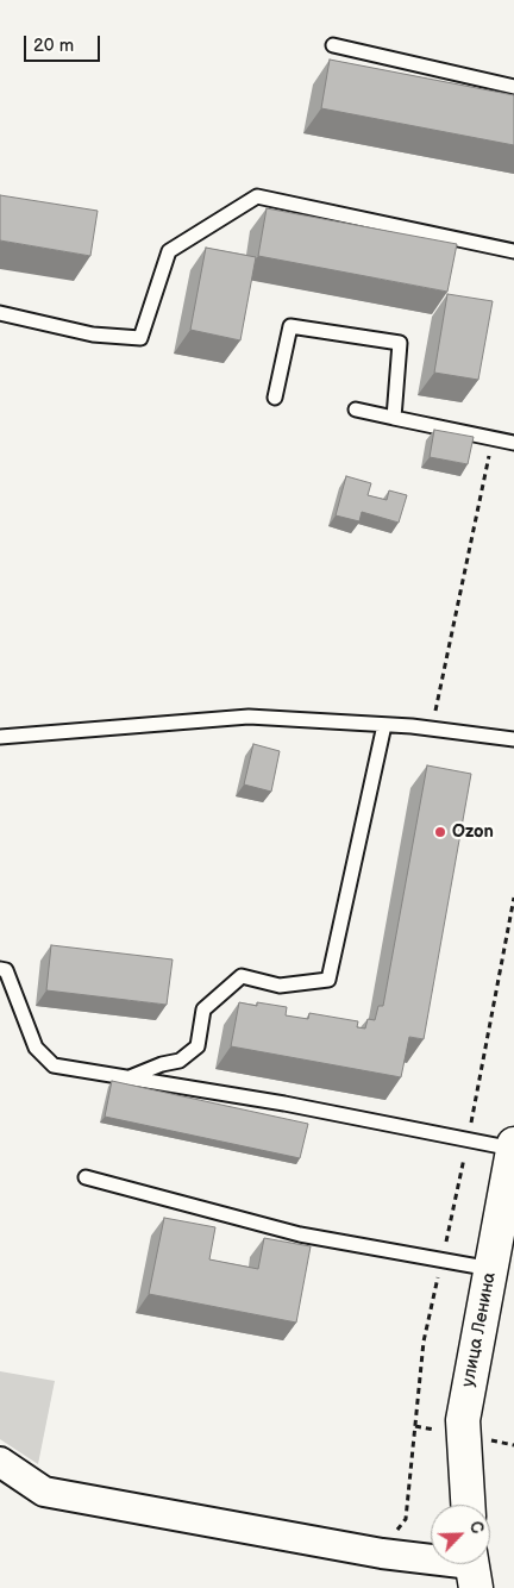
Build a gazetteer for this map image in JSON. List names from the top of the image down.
{
  "streets": {
    "street": ["улица Ленина"]
  },
  "places": ["Ozon"],
  "scale_bar": "20 m",
  "north": "top right"
}
